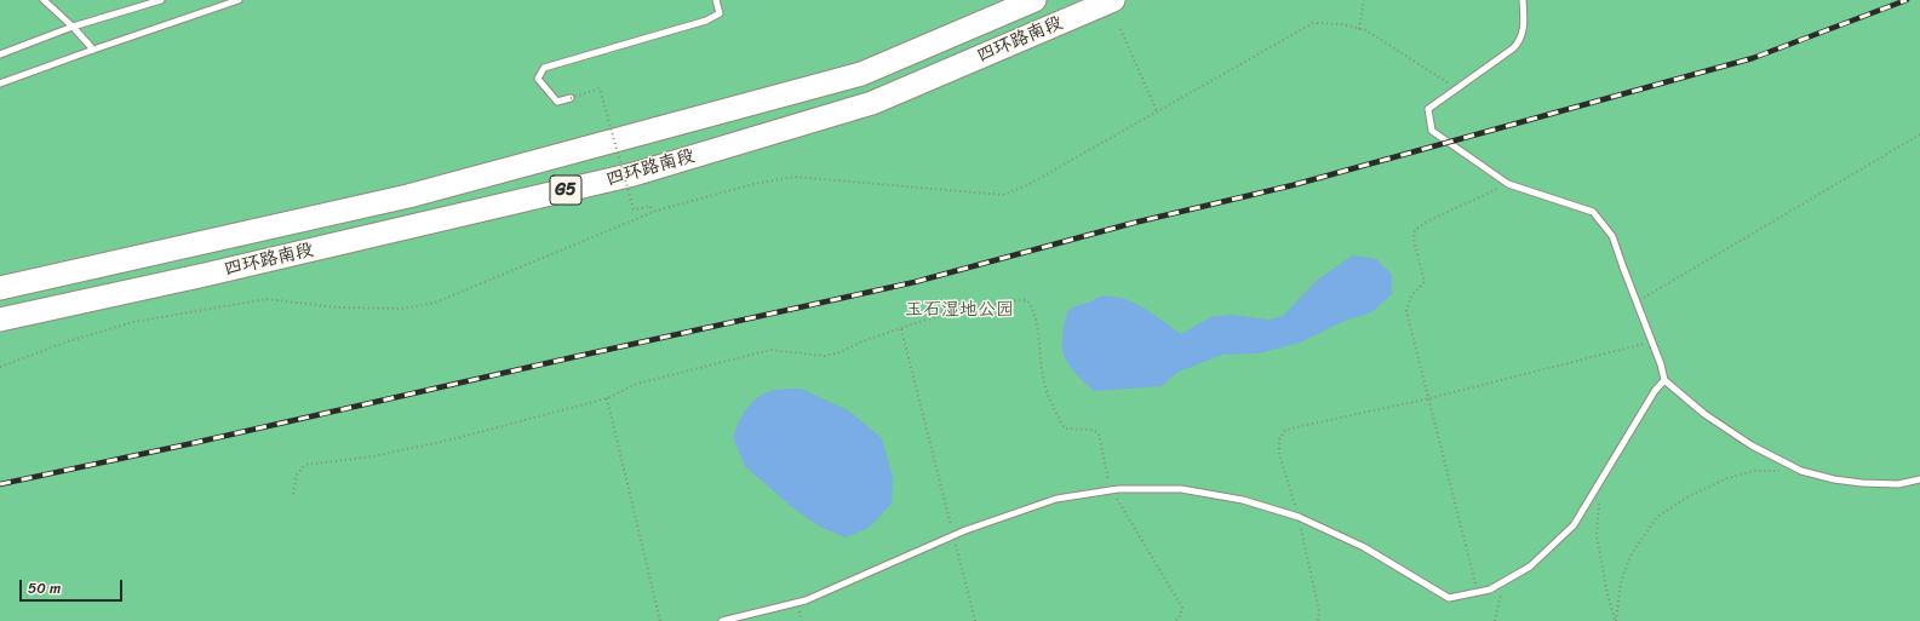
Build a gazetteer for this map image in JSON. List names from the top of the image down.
{
  "streets": {
    "highway": ["四环路南段", "G5"]
  },
  "parks": ["玉石湿地公园"],
  "scale_bar": "50 m"
}
